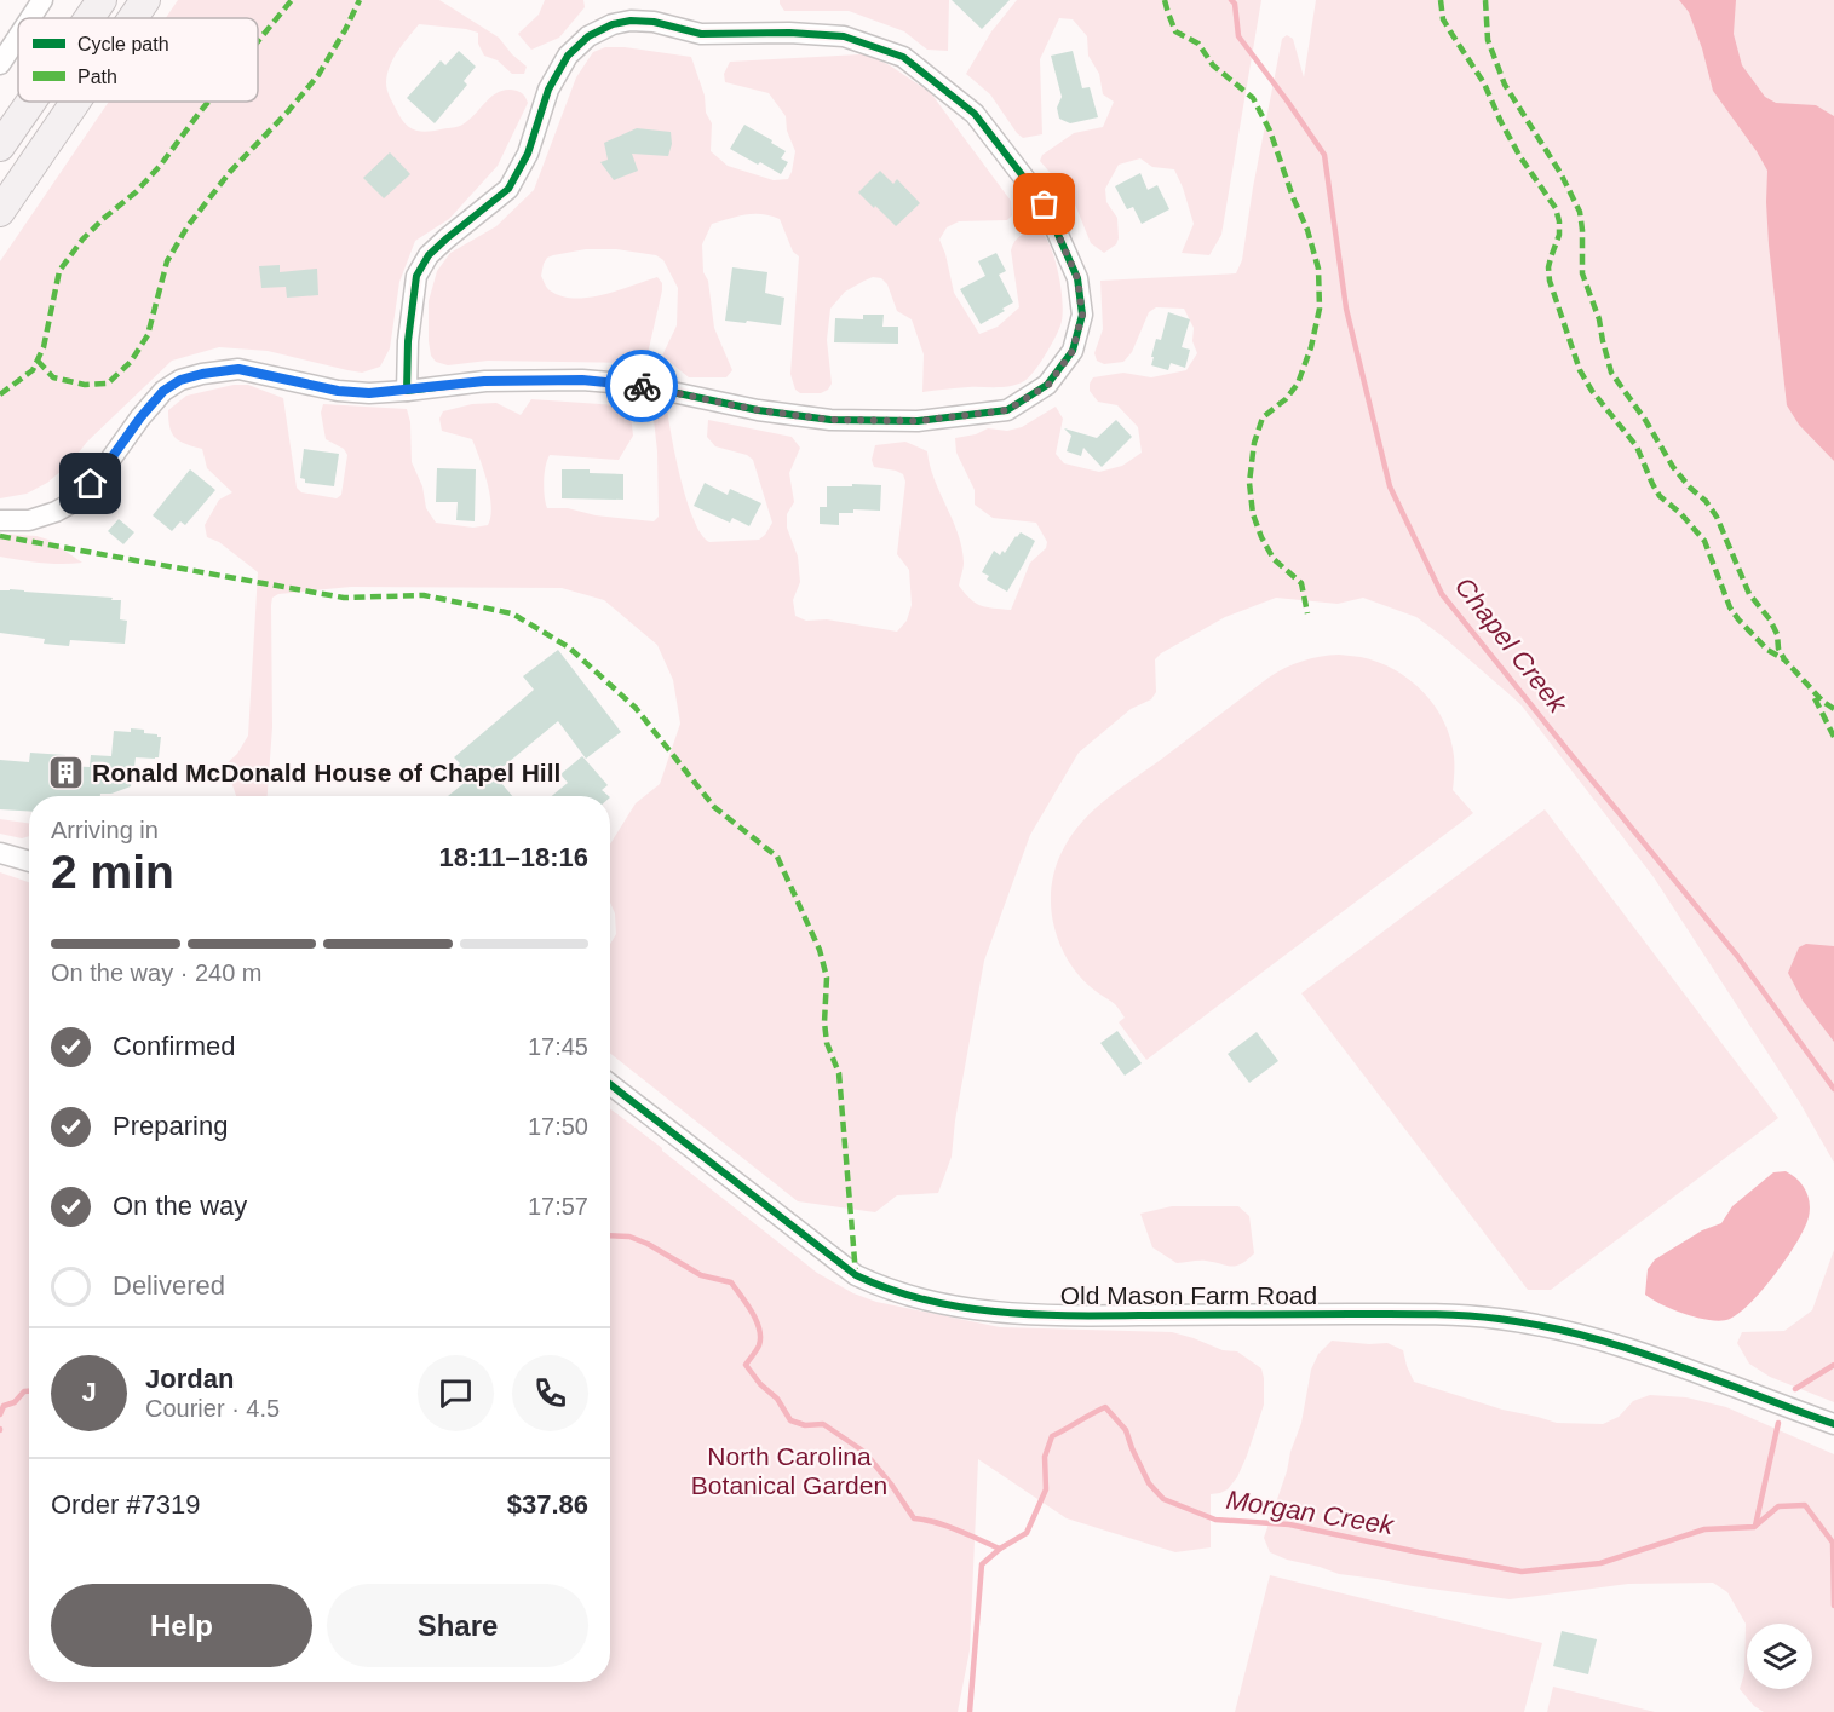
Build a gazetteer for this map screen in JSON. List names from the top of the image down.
{
  "streets": {
    "street": ["Old Mason Farm Road"]
  },
  "water": ["Chapel Creek", "Morgan Creek"],
  "parks": ["North Carolina Botanical Garden"],
  "places": {
    "building": ["Ronald McDonald House of Chapel Hill"]
  },
  "legend": ["Cycle path", "Path"],
  "page": {
    "heading": ["2 min", "Arriving in", "18:11–18:16"],
    "panel": [
      "Jordan",
      "Courier · 4.5",
      "Order #7319",
      "$37.86"
    ],
    "bar": "On the way · 240 m",
    "list": [
      ["Confirmed", "17:45"],
      ["Preparing", "17:50"],
      ["On the way", "17:57"],
      "Delivered"
    ],
    "round": "J",
    "buttons": ["Help", "Share"]
  }
}
